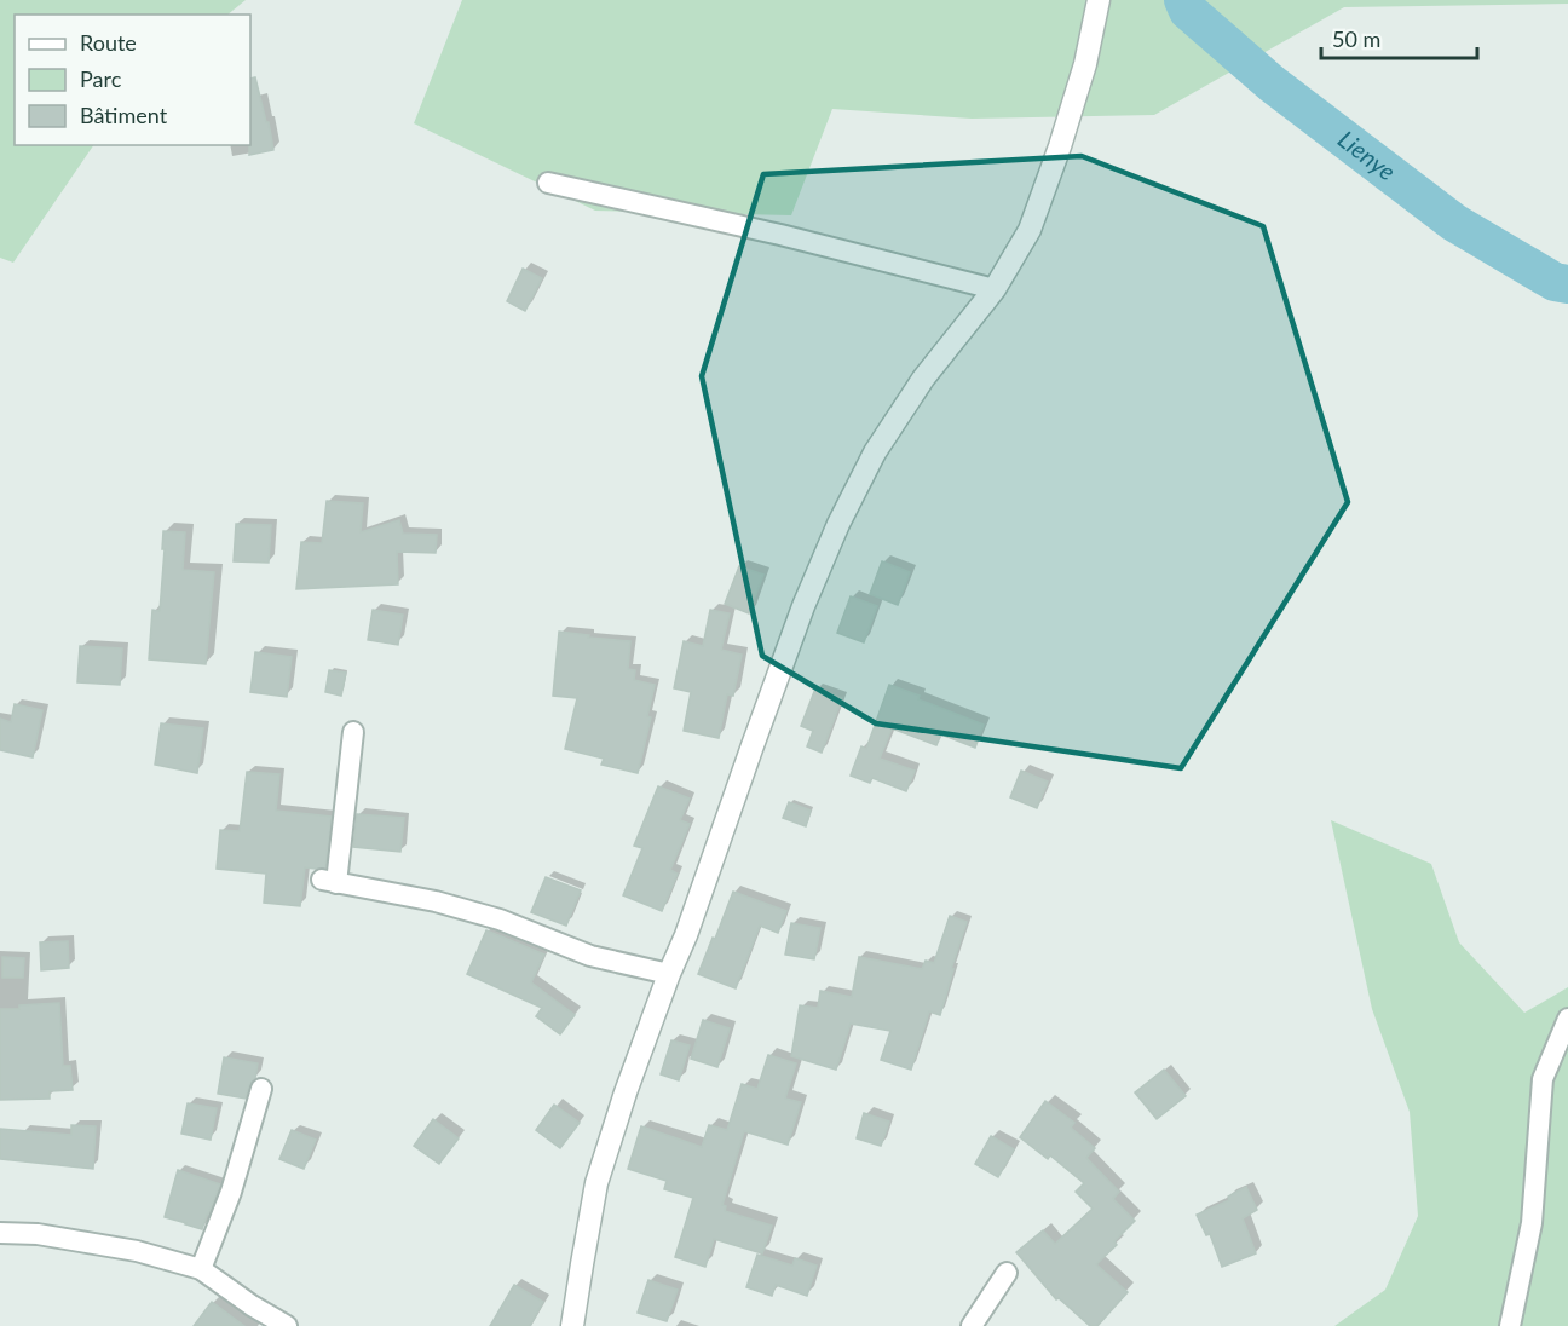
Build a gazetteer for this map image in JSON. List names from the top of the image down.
{
  "water": ["Lienye"],
  "legend": ["Route", "Parc", "Bâtiment"],
  "scale_bar": "50 m"
}
